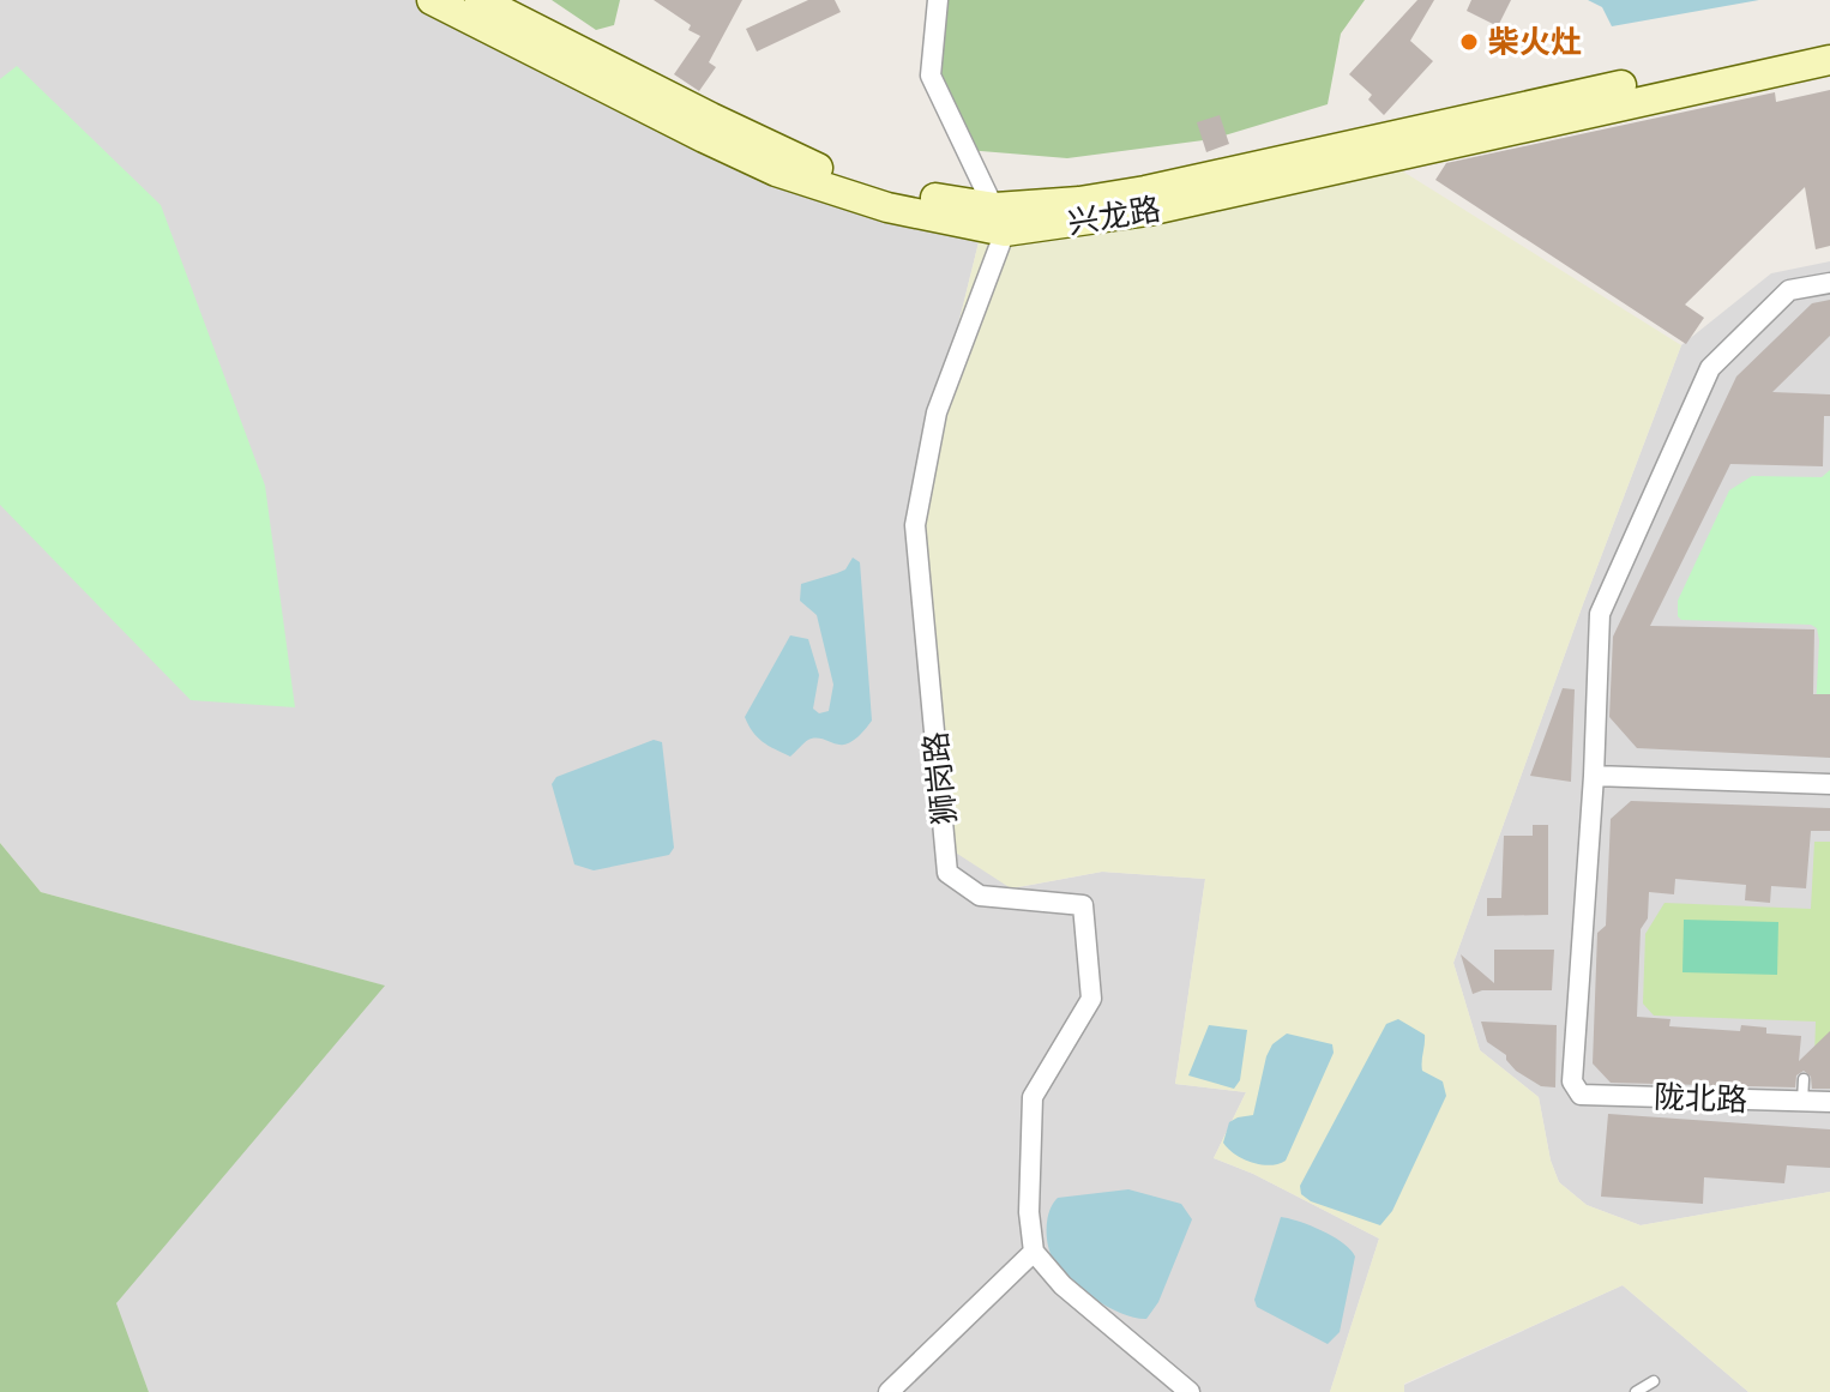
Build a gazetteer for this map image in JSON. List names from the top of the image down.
{
  "streets": {
    "main road": ["兴龙路"],
    "street": ["狮岗路", "陇北路"]
  },
  "crossings": [
    ["兴龙路", "狮岗路"]
  ],
  "places": ["柴火灶"]
}
